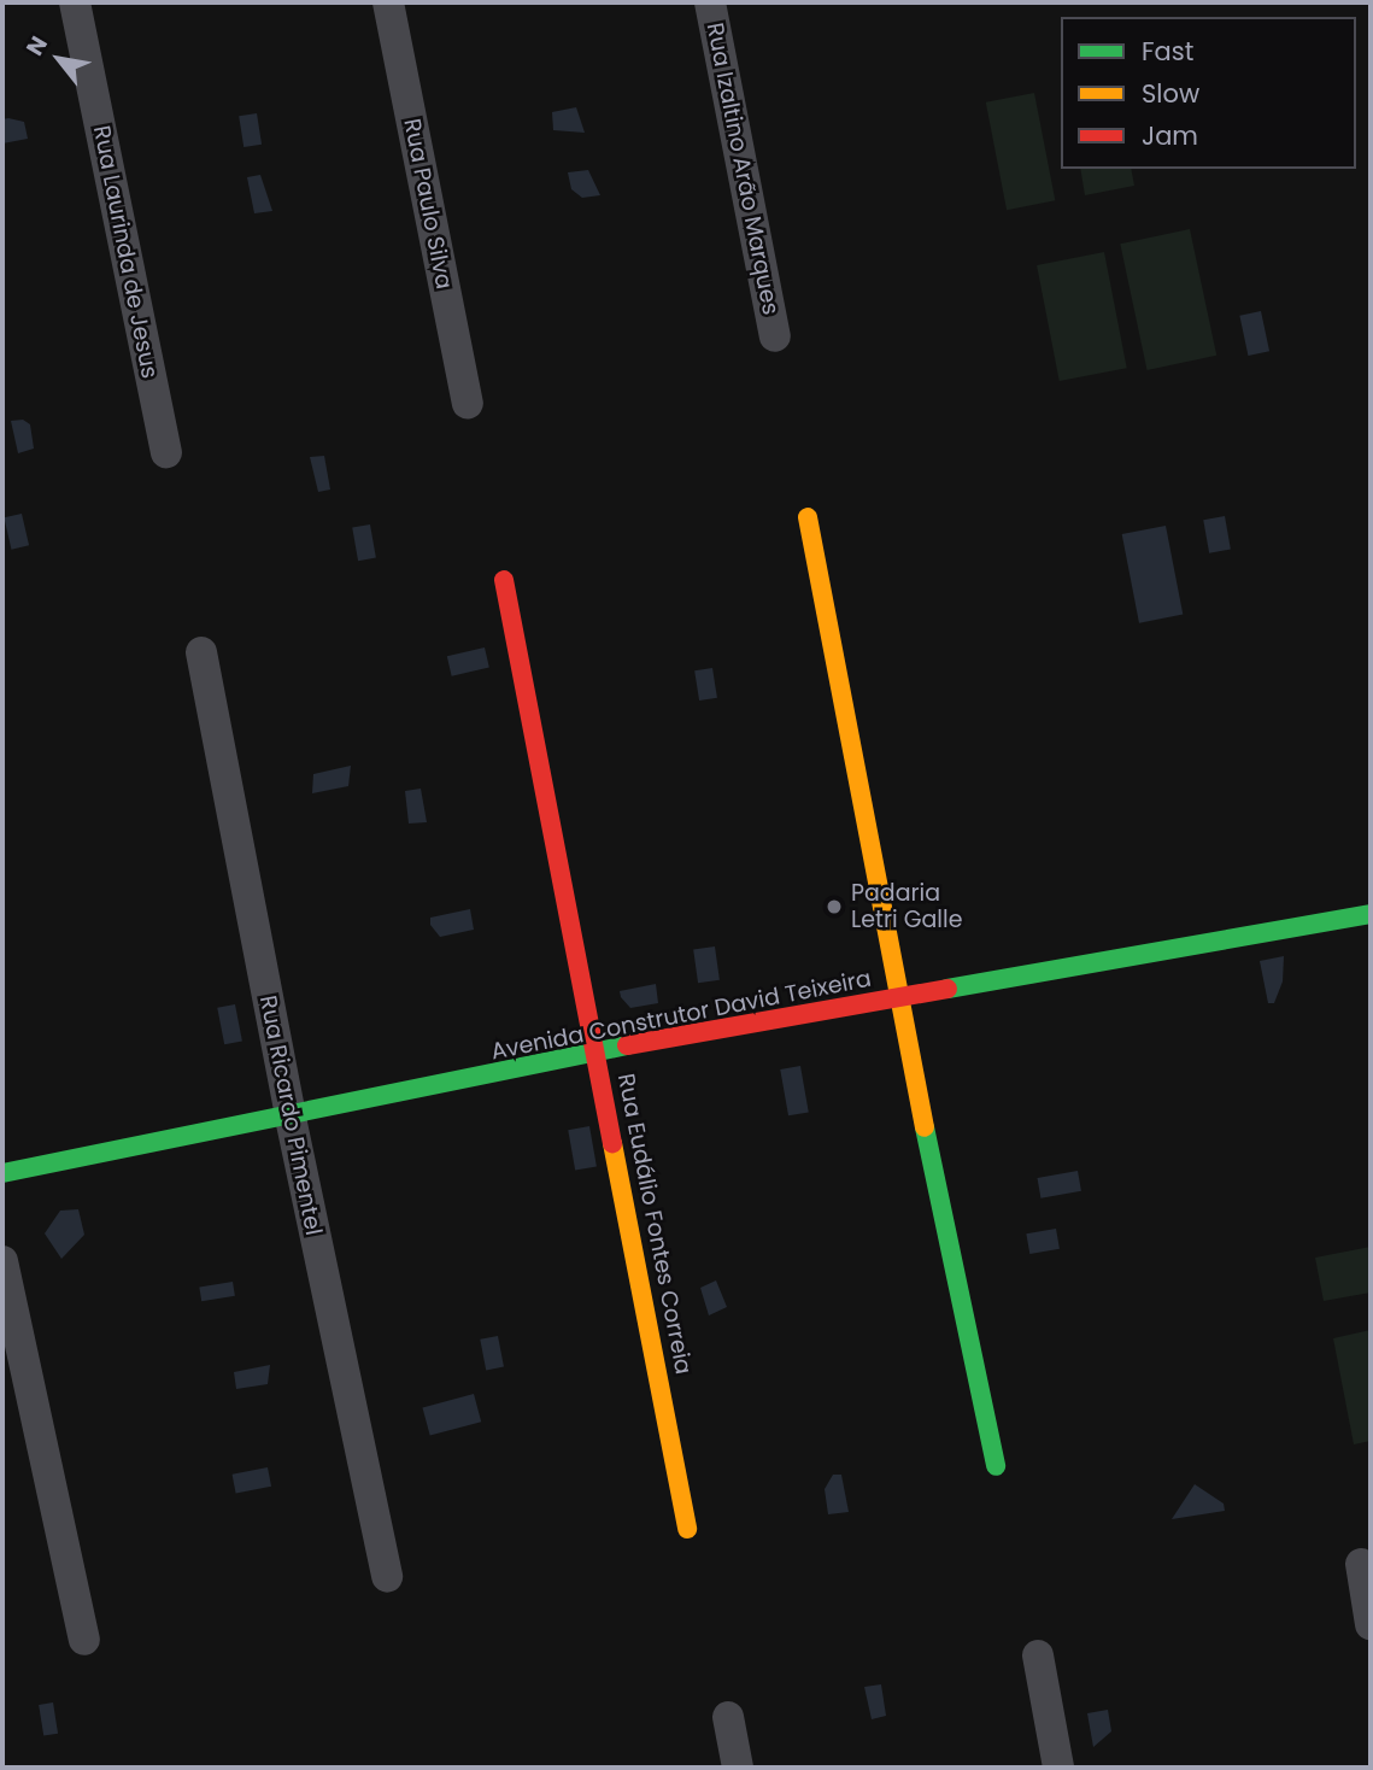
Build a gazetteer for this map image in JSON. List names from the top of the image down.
{
  "streets": {
    "street": [
      "Rua Izaltino Arão Marques",
      "Rua Paulo Silva",
      "Rua Laurinda de Jesus",
      "Avenida Construtor David Teixeira",
      "Rua Ricardo Pimentel",
      "Rua Eudálio Fontes Correia"
    ]
  },
  "crossings": [
    ["Avenida Construtor David Teixeira", "Rua Ricardo Pimentel"],
    ["Avenida Construtor David Teixeira", "Rua Eudálio Fontes Correia"]
  ],
  "places": ["Padaria Letri Galle"],
  "legend": ["Fast", "Slow", "Jam"],
  "north": "top left"
}
